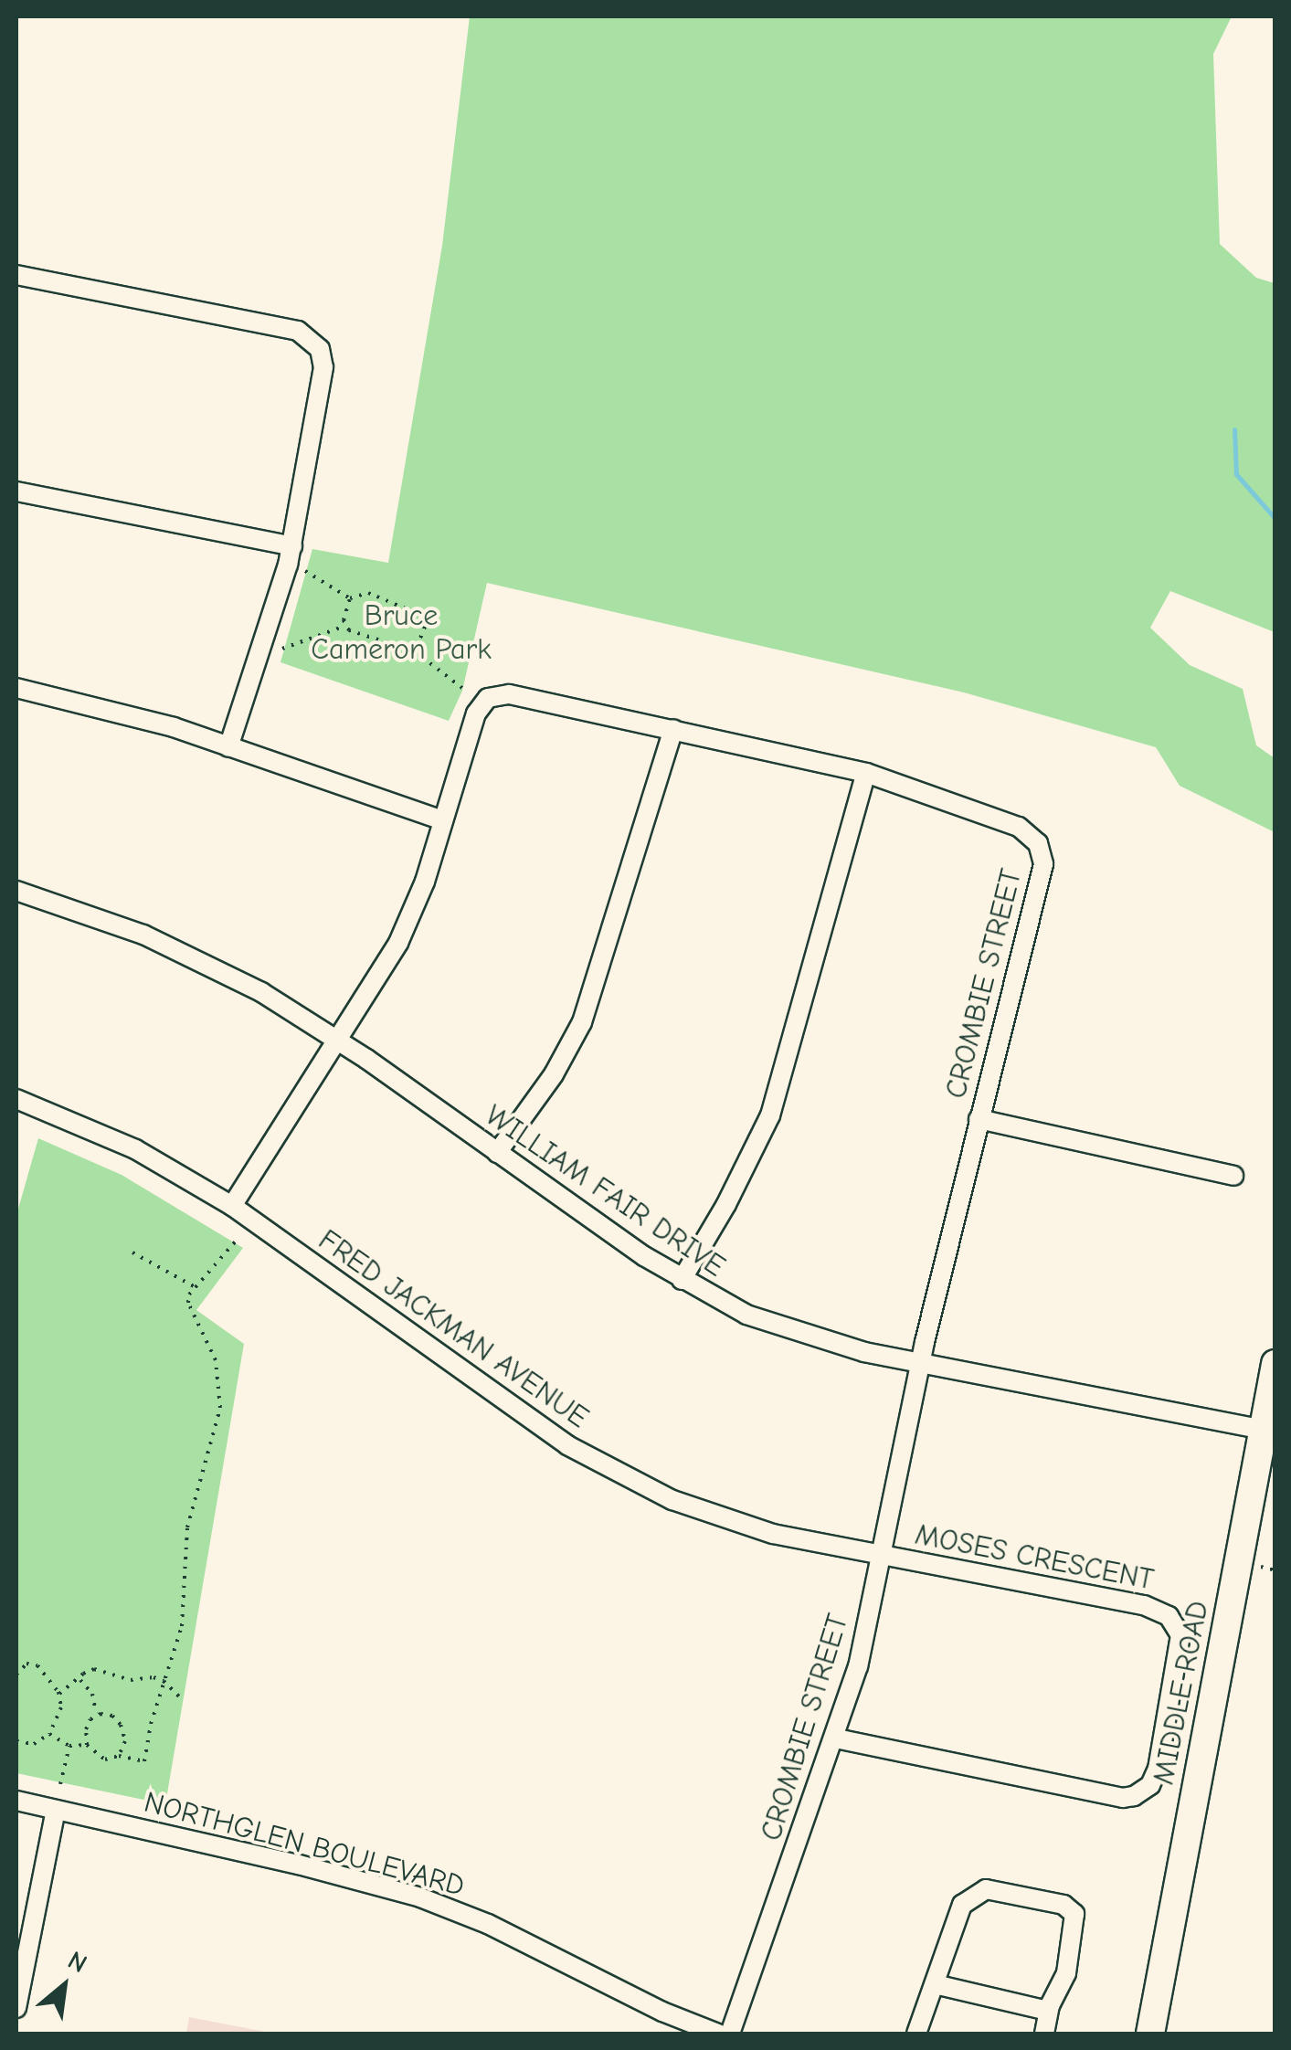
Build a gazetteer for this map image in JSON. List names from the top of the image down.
{
  "streets": {
    "street": [
      "CROMBIE STREET",
      "WILLIAM FAIR DRIVE",
      "FRED JACKMAN AVENUE",
      "MOSES CRESCENT",
      "MIDDLE ROAD",
      "NORTHGLEN BOULEVARD"
    ]
  },
  "crossings": [
    ["CROMBIE STREET", "WILLIAM FAIR DRIVE"],
    ["CROMBIE STREET", "FRED JACKMAN AVENUE"],
    ["CROMBIE STREET", "MOSES CRESCENT"],
    ["WILLIAM FAIR DRIVE", "MIDDLE ROAD"],
    ["FRED JACKMAN AVENUE", "MOSES CRESCENT"]
  ],
  "parks": ["Bruce Cameron Park"],
  "north": "top right"
}
